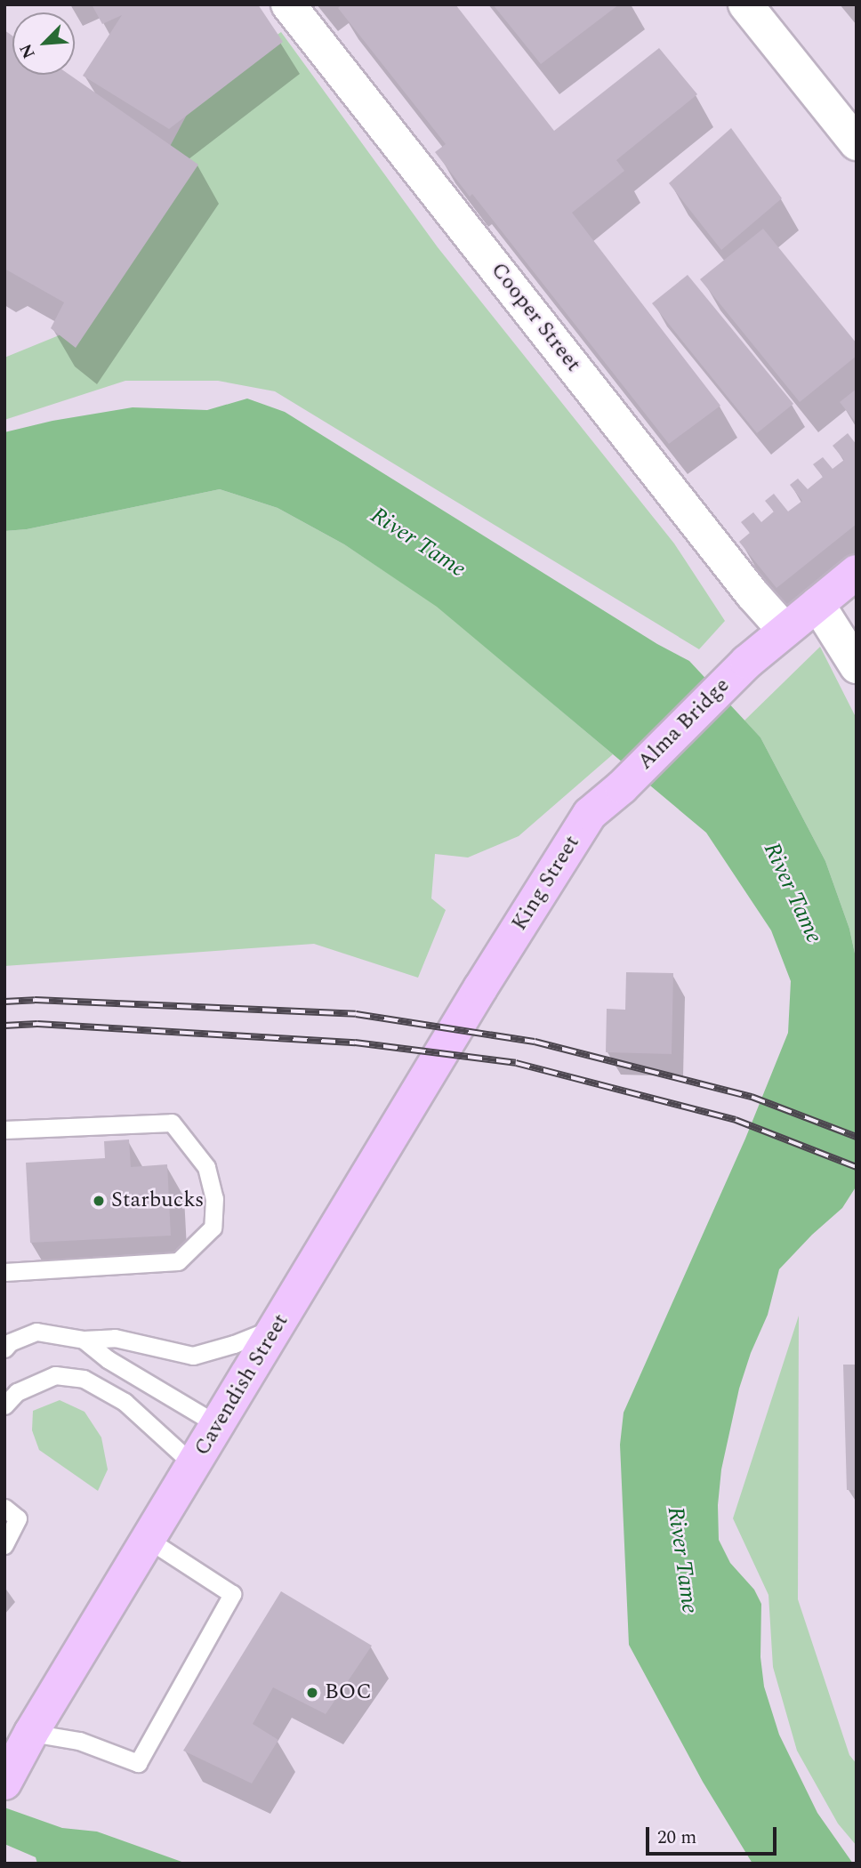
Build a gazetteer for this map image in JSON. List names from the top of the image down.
{
  "streets": {
    "main road": ["Alma Bridge", "King Street", "Cavendish Street"],
    "street": ["Cooper Street"]
  },
  "crossings": [
    ["Cooper Street", "Alma Bridge"],
    ["Alma Bridge", "King Street"],
    ["King Street", "Cavendish Street"]
  ],
  "water": ["River Tame"],
  "places": ["Starbucks", "BOC"],
  "scale_bar": "20 m",
  "north": "bottom left"
}
